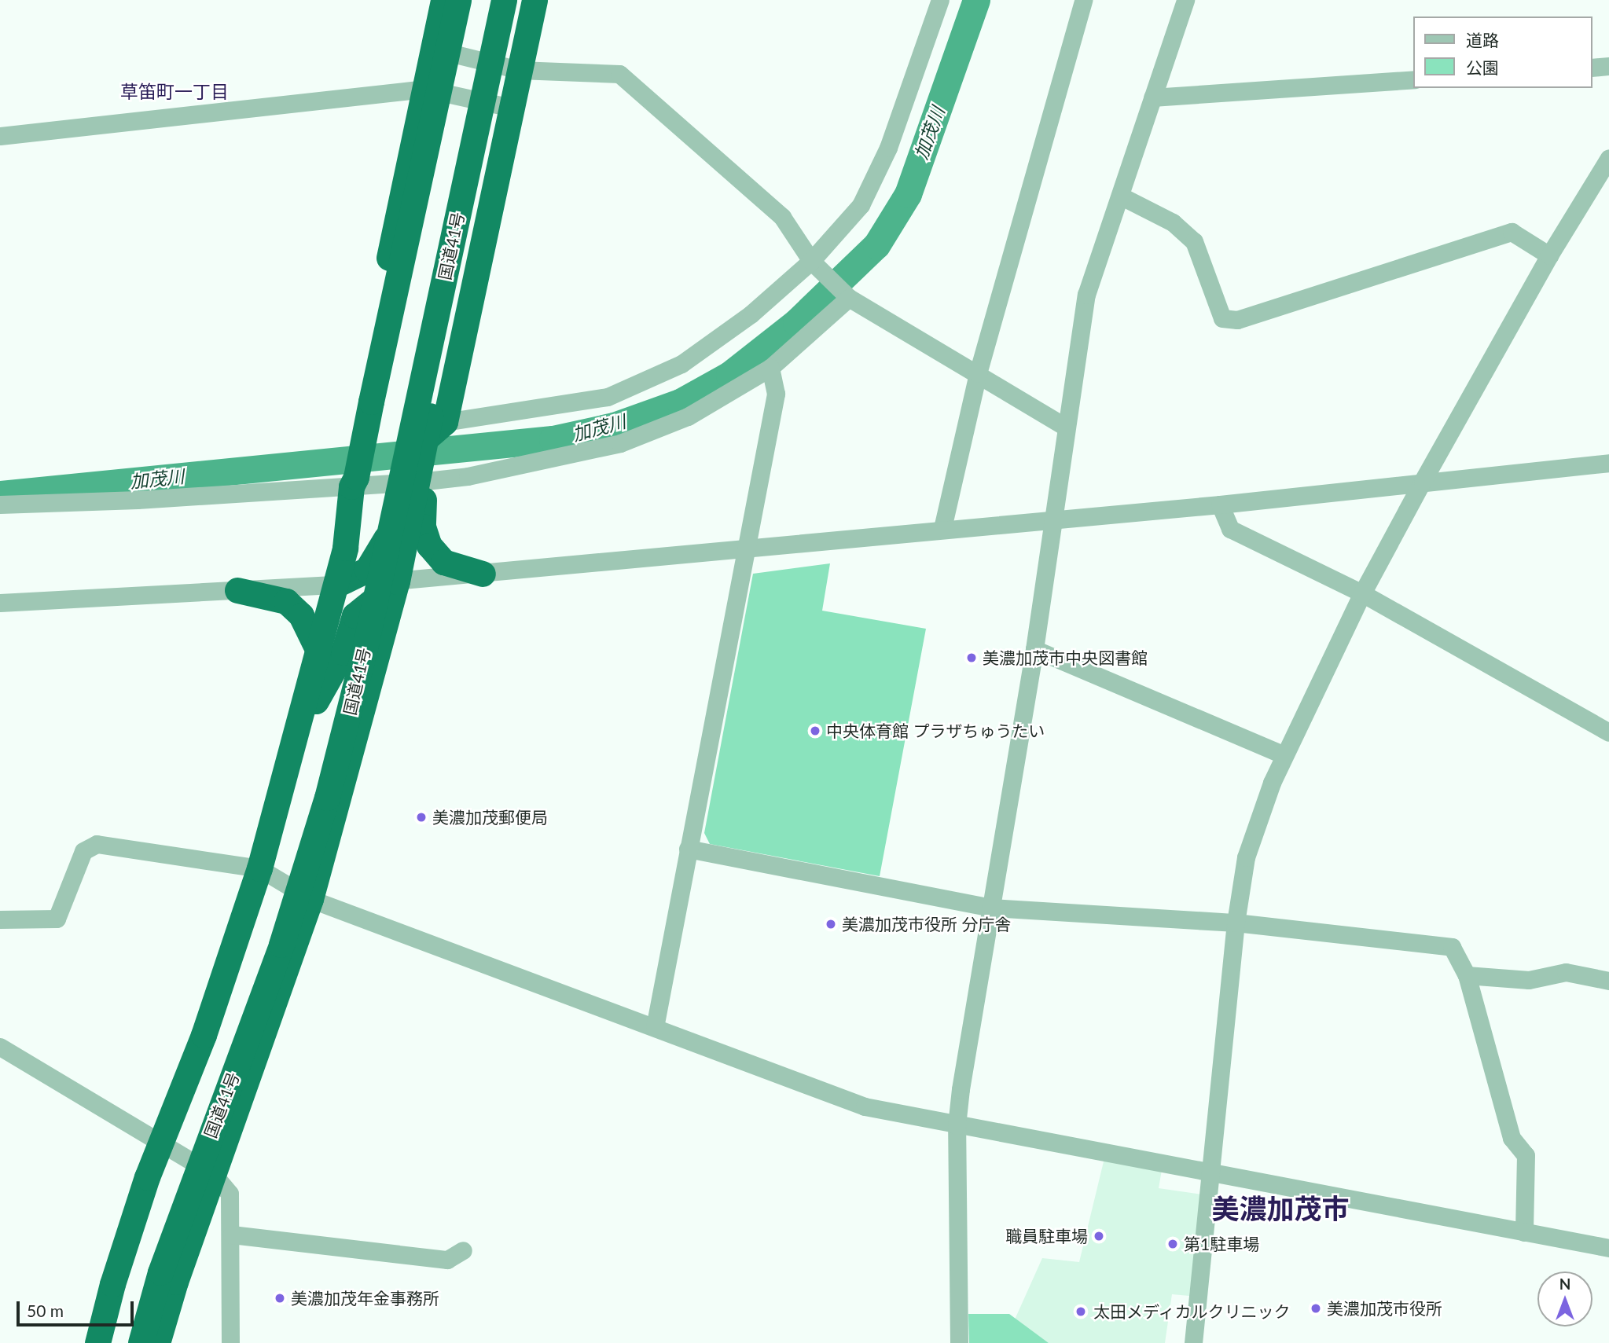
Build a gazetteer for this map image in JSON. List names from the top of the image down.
{
  "streets": {
    "highway": ["国道41号"]
  },
  "districts": ["草笛町一丁目", "美濃加茂市"],
  "water": ["加茂川"],
  "places": [
    "美濃加茂市中央図書館",
    "中央体育館 プラザちゅうたい",
    "美濃加茂郵便局",
    "美濃加茂市役所 分庁舎",
    "職員駐車場",
    "第1駐車場",
    "美濃加茂年金事務所",
    "美濃加茂市役所",
    "太田メディカルクリニック"
  ],
  "legend": ["道路", "公園"],
  "scale_bar": "50 m",
  "north": "top"
}
